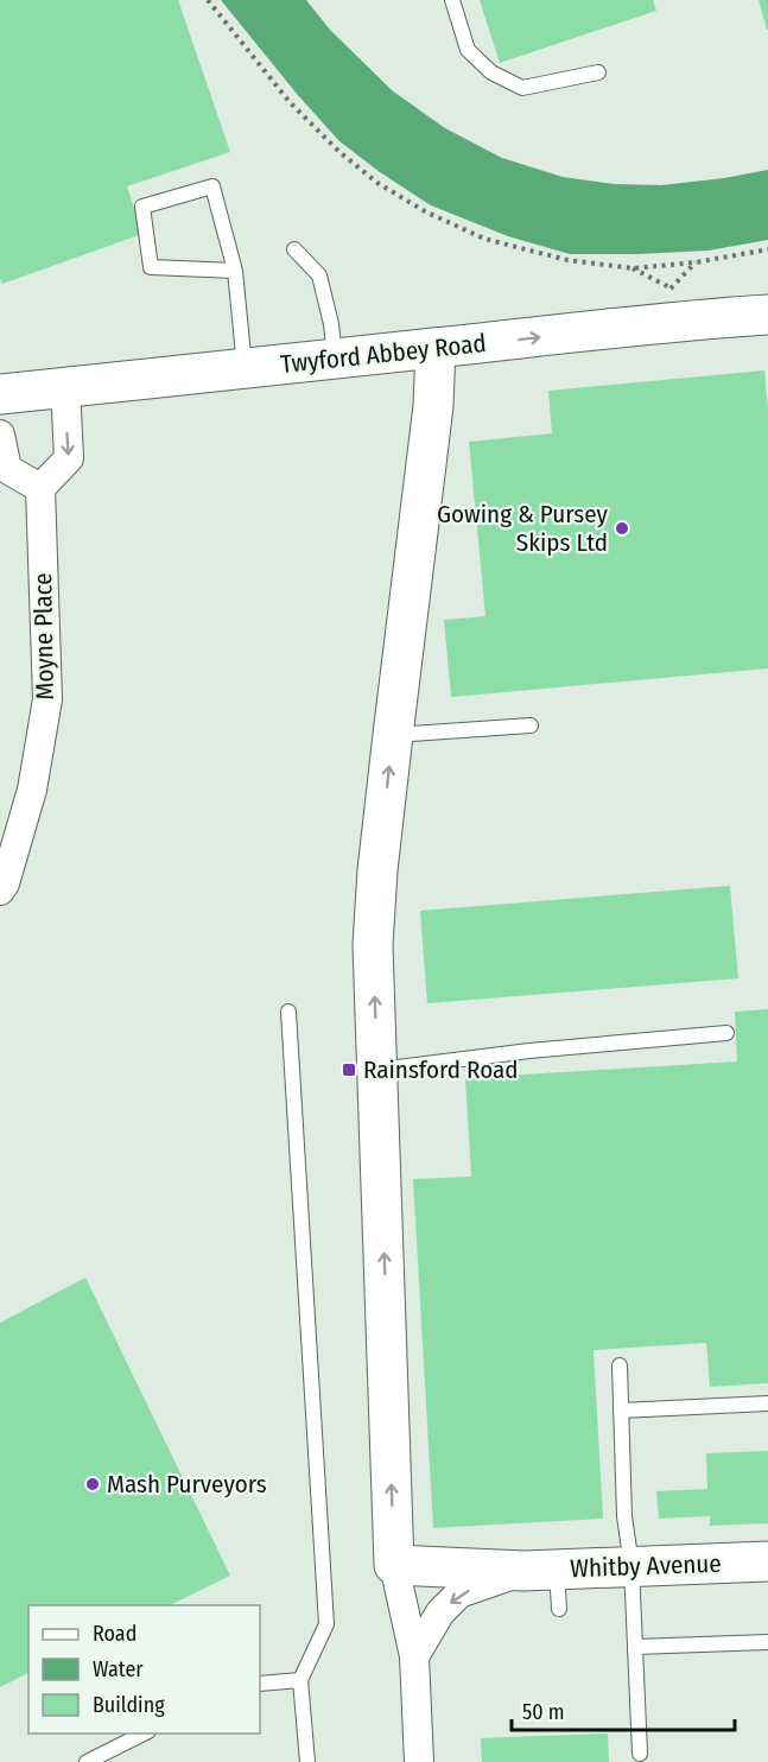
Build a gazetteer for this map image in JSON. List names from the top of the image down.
{
  "streets": {
    "street": ["Twyford Abbey Road", "Moyne Place", "Whitby Avenue"]
  },
  "one_way": ["Twyford Abbey Road"],
  "places": {
    "other": ["Gowing & Pursey Skips Ltd", "Mash Purveyors"],
    "transit": ["Rainsford Road"]
  },
  "legend": ["Road", "Water", "Building"],
  "scale_bar": "50 m"
}
